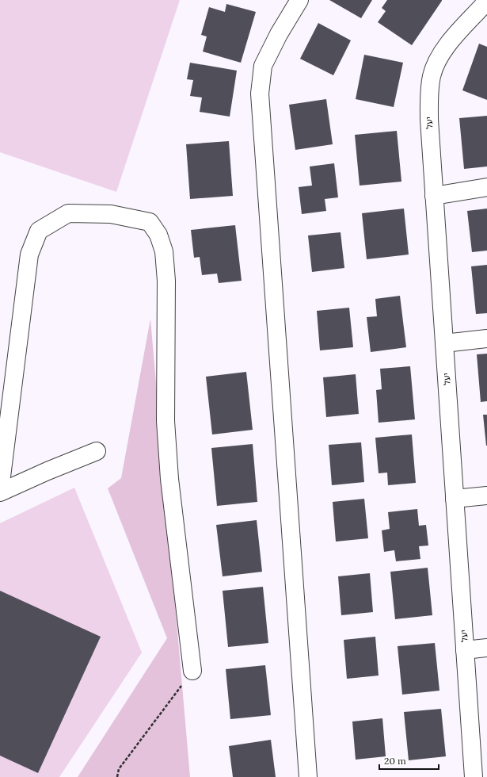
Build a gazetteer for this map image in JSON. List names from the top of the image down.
{
  "streets": {
    "street": ["יעל"]
  },
  "scale_bar": "20 m"
}
